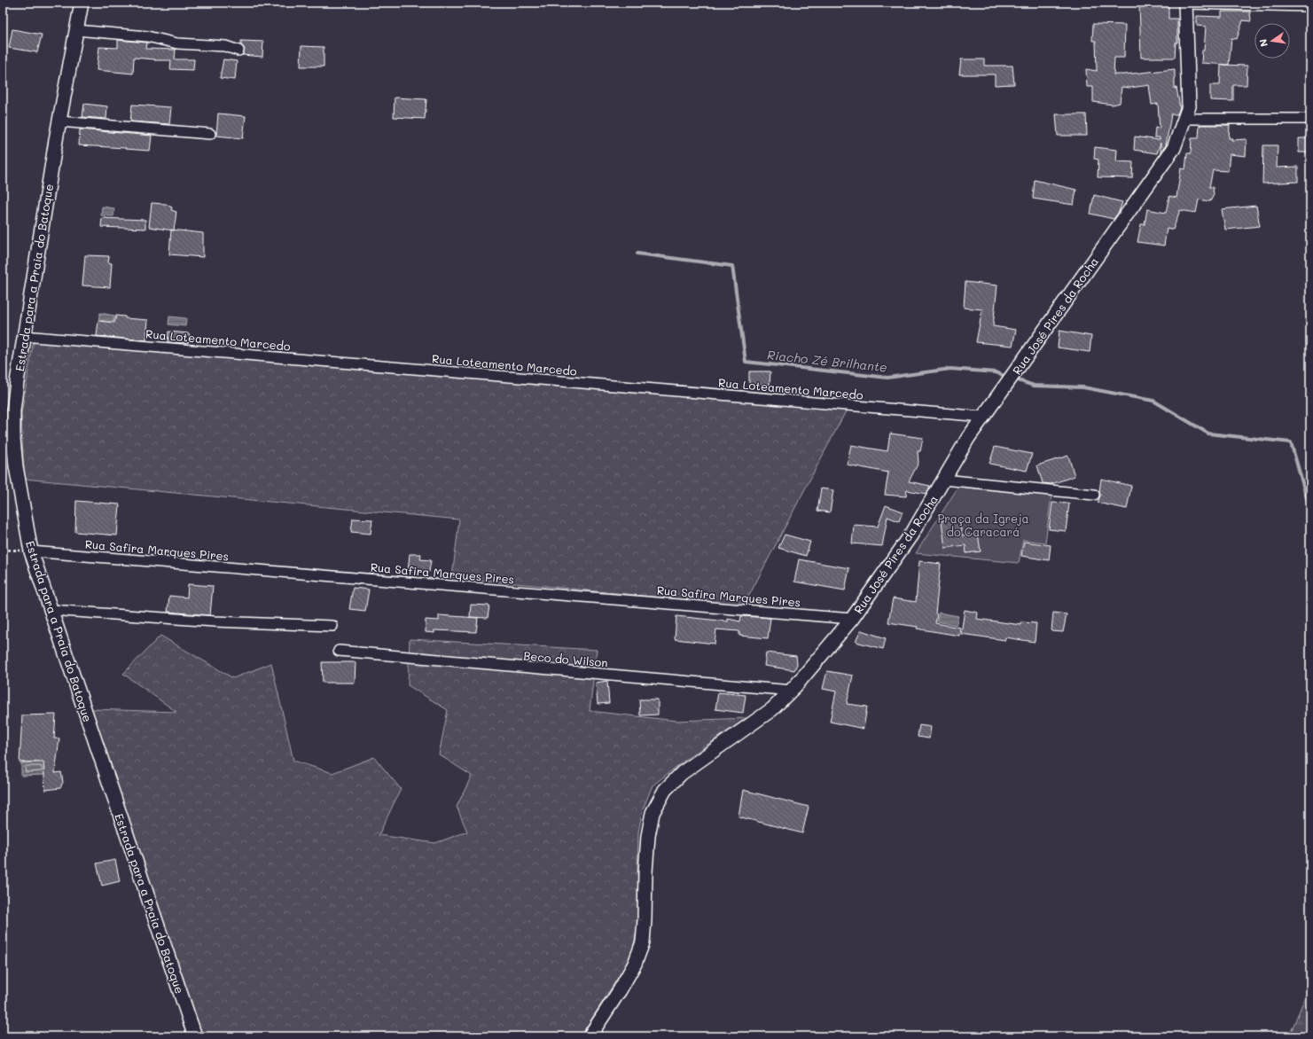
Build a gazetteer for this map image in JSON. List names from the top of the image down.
{
  "streets": {
    "street": [
      "Estrada para a Praia do Batoque",
      "Rua José Pires da Rocha",
      "Rua Loteamento Marcedo",
      "Rua Safira Marques Pires",
      "Beco do Wilson"
    ]
  },
  "crossings": [
    ["Estrada para a Praia do Batoque", "Rua Loteamento Marcedo"],
    ["Estrada para a Praia do Batoque", "Rua Safira Marques Pires"],
    ["Rua José Pires da Rocha", "Rua Loteamento Marcedo"],
    ["Rua José Pires da Rocha", "Rua Safira Marques Pires"],
    ["Rua José Pires da Rocha", "Beco do Wilson"]
  ],
  "water": ["Riacho Zé Brilhante"],
  "parks": ["Praça da Igreja do Caracará"],
  "north": "left"
}
